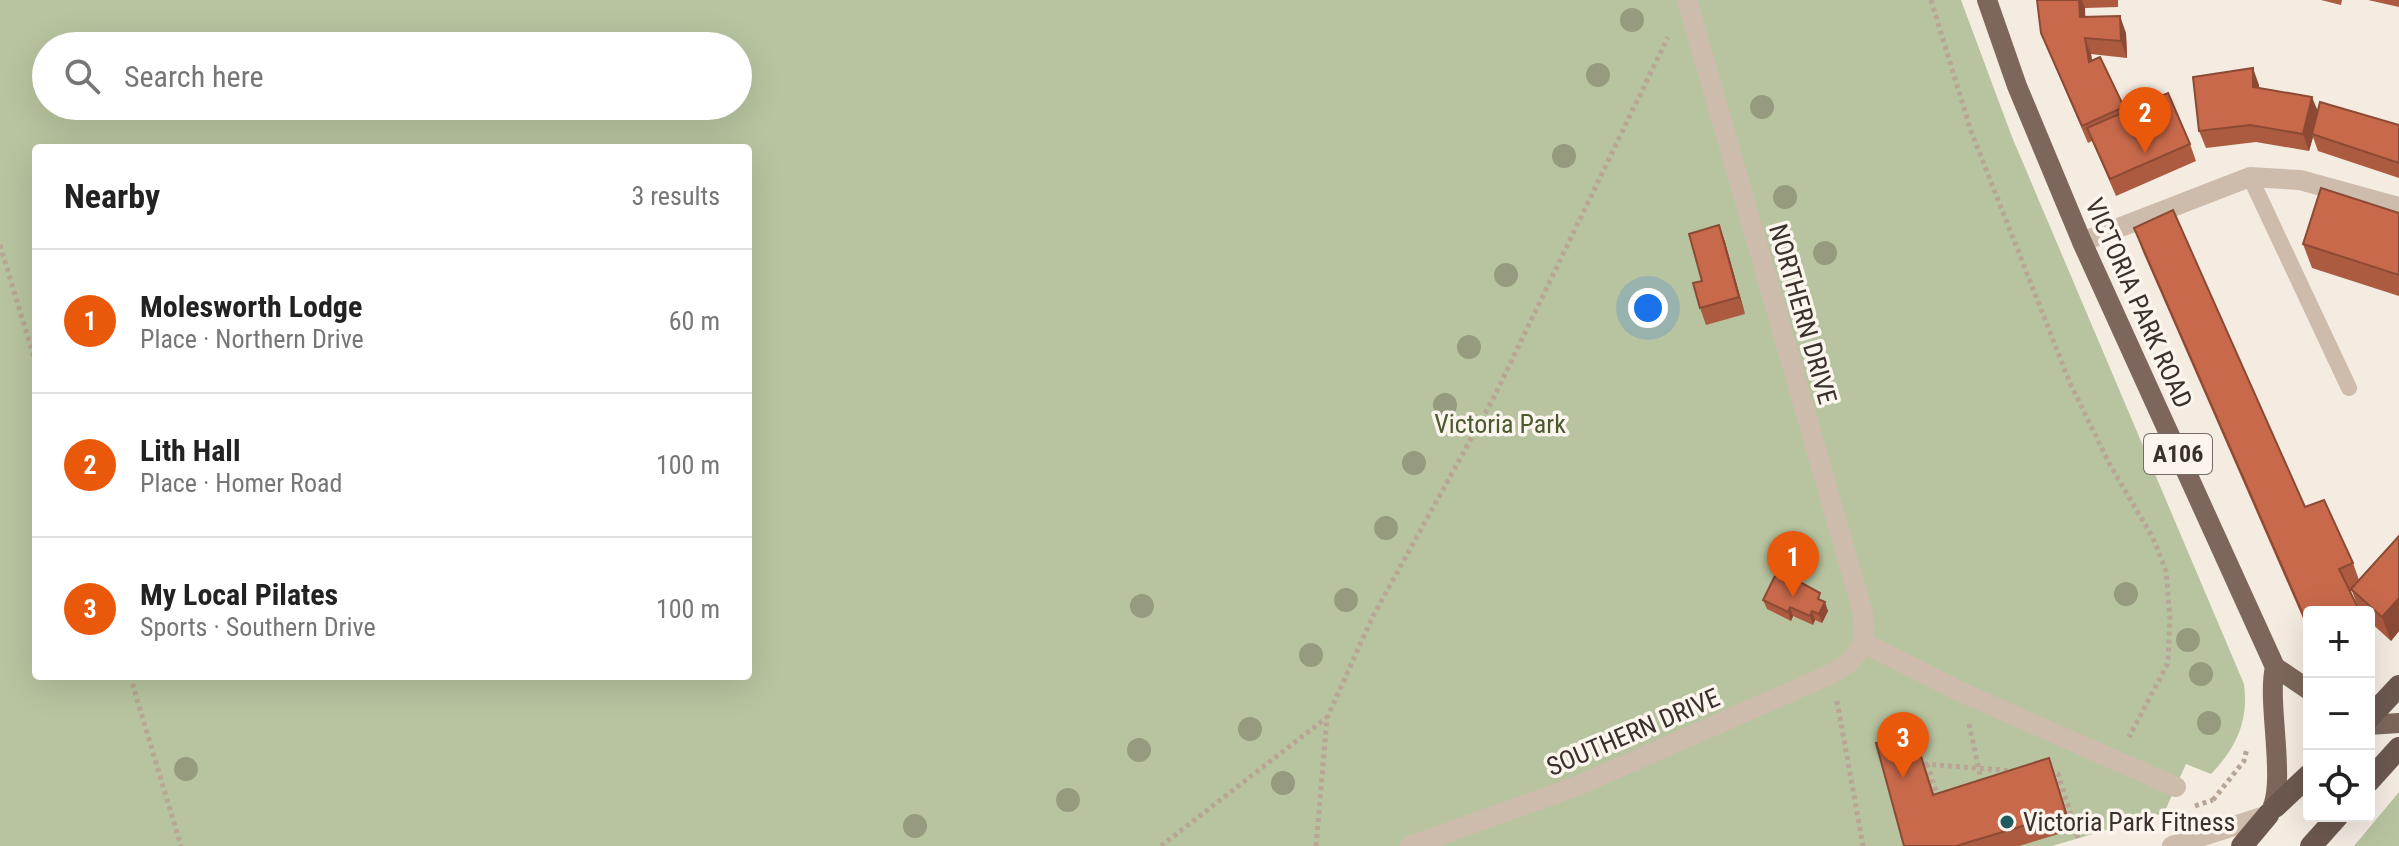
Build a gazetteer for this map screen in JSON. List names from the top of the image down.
{
  "streets": {
    "main road": ["VICTORIA PARK ROAD", "A106"],
    "street": ["NORTHERN DRIVE", "SOUTHERN DRIVE"]
  },
  "crossings": [
    ["NORTHERN DRIVE", "SOUTHERN DRIVE"]
  ],
  "parks": ["Victoria Park"],
  "places": ["Victoria Park Fitness"],
  "page": {
    "search": "Search here",
    "pins": ["2", "1", "3"],
    "heading": ["Nearby", "3 results"],
    "list": [
      {
        "mark": "1",
        "name": "Molesworth Lodge",
        "note": "Place · Northern Drive",
        "value": "60 m"
      },
      {
        "mark": "2",
        "name": "Lith Hall",
        "note": "Place · Homer Road",
        "value": "100 m"
      },
      {
        "mark": "3",
        "name": "My Local Pilates",
        "note": "Sports · Southern Drive",
        "value": "100 m"
      }
    ],
    "map_buttons": ["+", "−"]
  }
}
